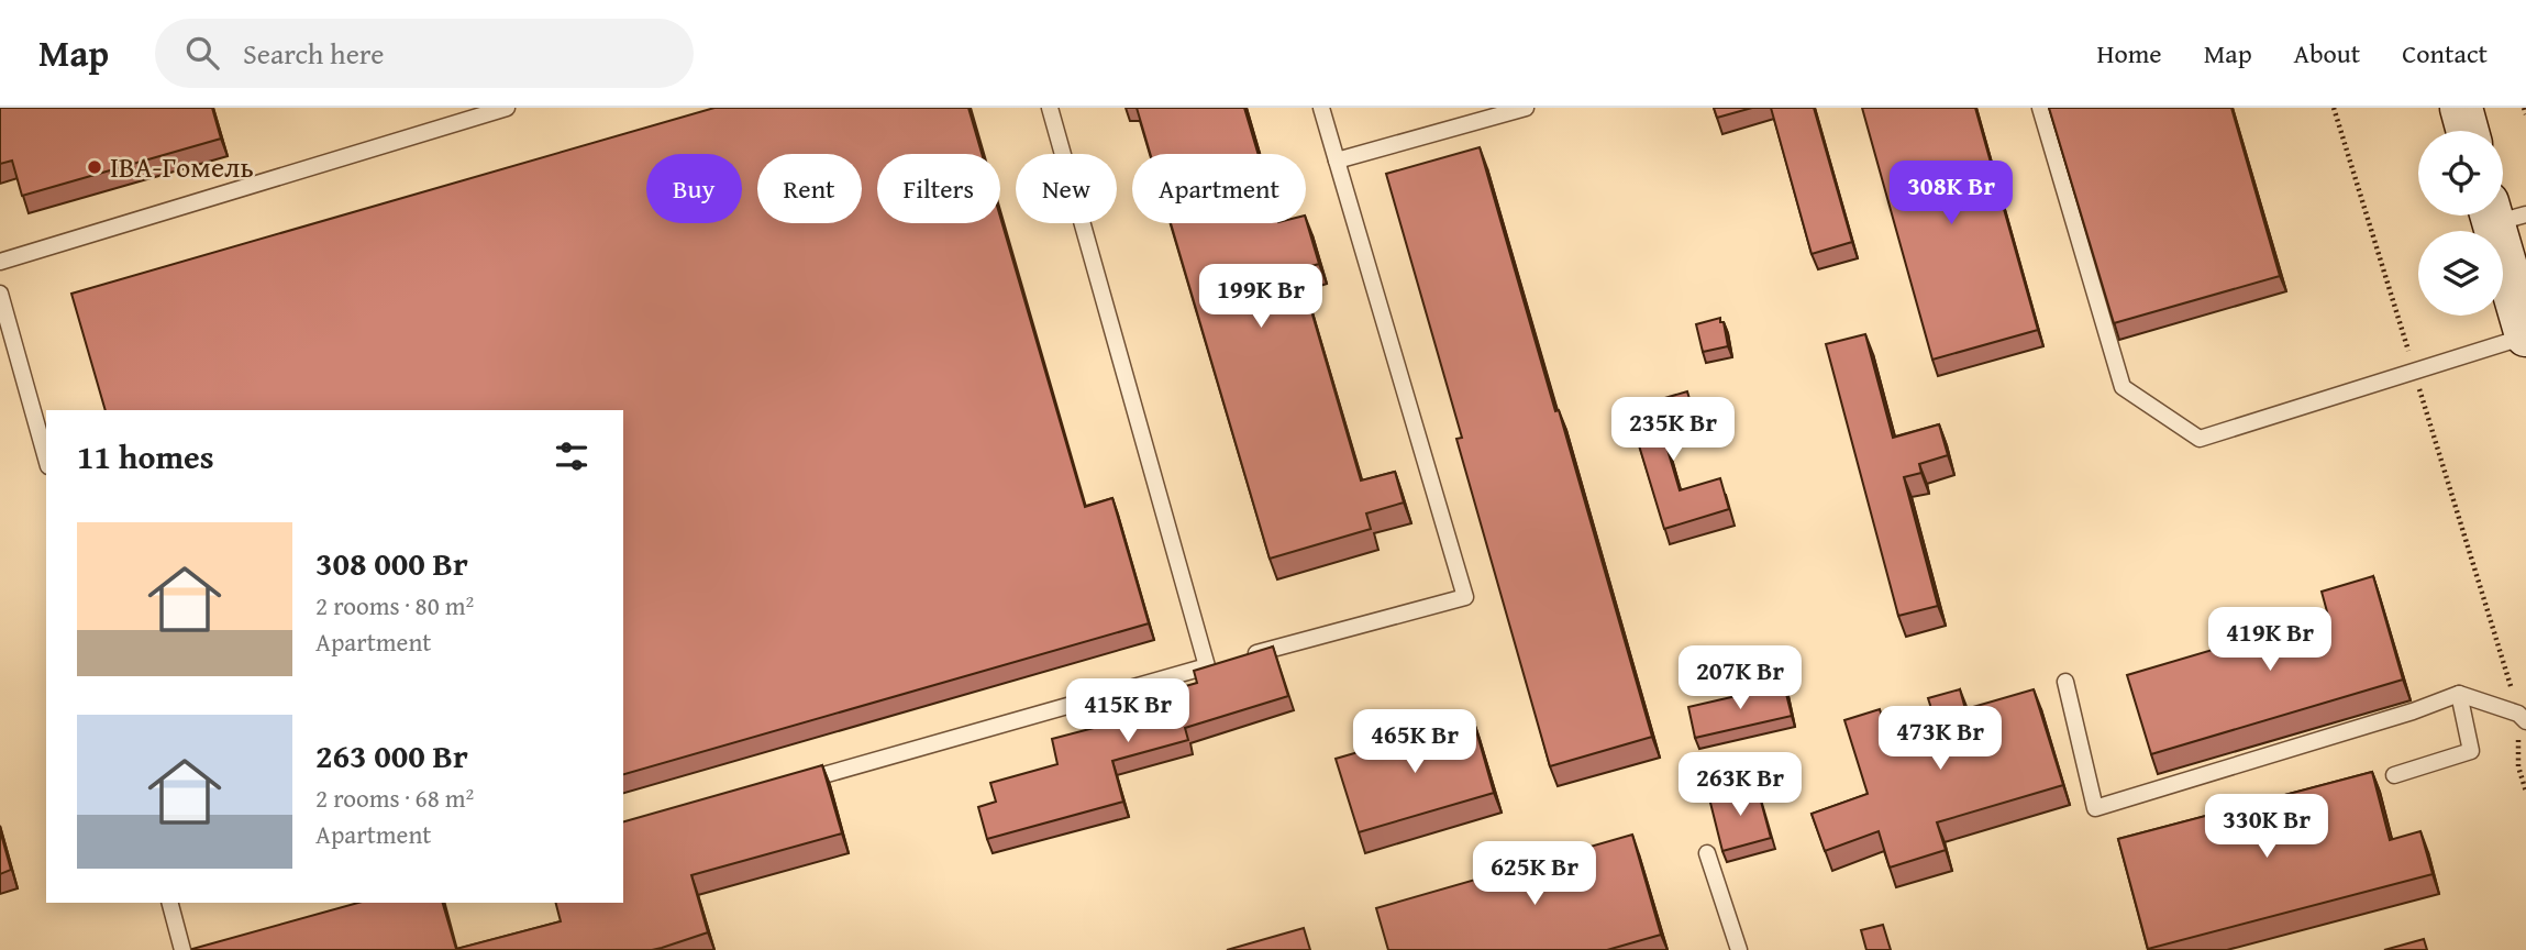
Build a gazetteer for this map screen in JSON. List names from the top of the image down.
{
  "places": ["IBA-Гомель"],
  "page": {
    "header": "Map",
    "search": "Search here",
    "nav": [
      "Home",
      "Map",
      "About",
      "Contact"
    ],
    "chip": [
      "Buy",
      "Rent",
      "Filters",
      "New",
      "Apartment"
    ],
    "price": [
      "308K Br",
      "199K Br",
      "235K Br",
      "419K Br",
      "207K Br",
      "415K Br",
      "473K Br",
      "465K Br",
      "263K Br",
      "330K Br",
      "625K Br"
    ],
    "heading": "11 homes",
    "list": [
      {
        "name": "308 000 Br",
        "note": "2 rooms · 80 m² · Apartment"
      },
      {
        "name": "263 000 Br",
        "note": "2 rooms · 68 m² · Apartment"
      }
    ]
  }
}
